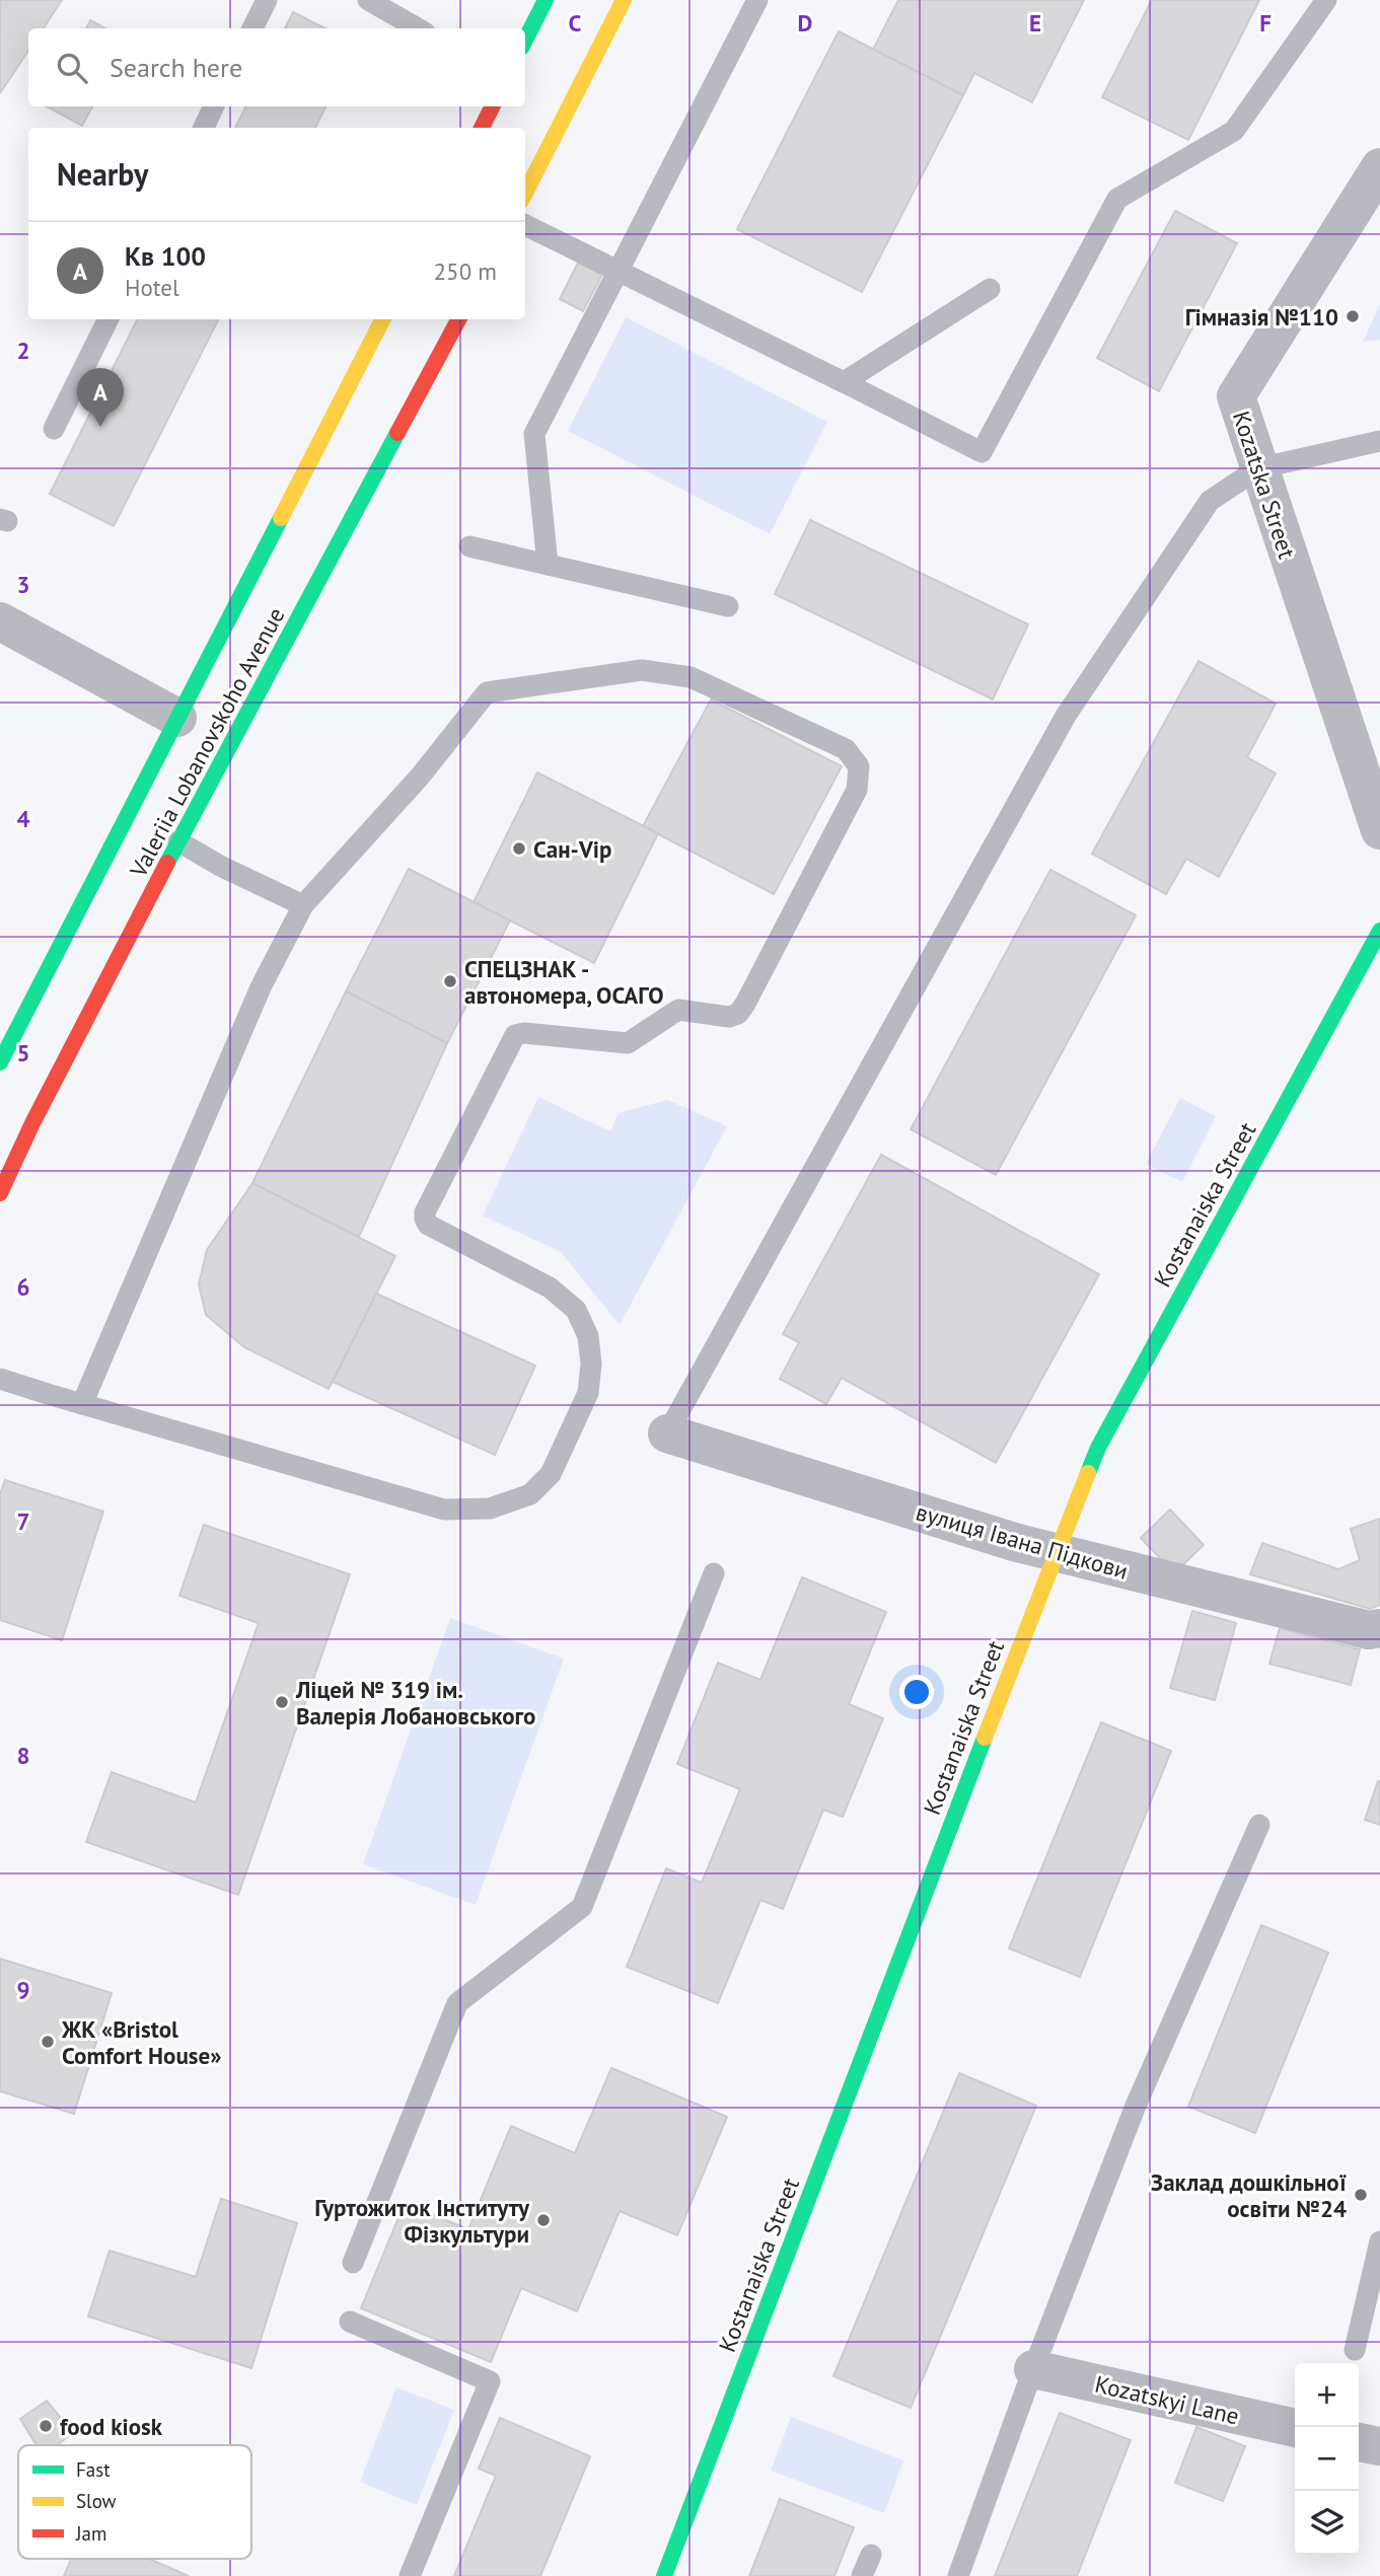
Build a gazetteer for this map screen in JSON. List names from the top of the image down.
{
  "streets": {
    "main road": ["Valeriia Lobanovskoho Avenue", "Kostanaiska Street"],
    "street": ["Kozatska Street", "вулиця Івана Підкови", "Kozatskyi Lane"]
  },
  "crossings": [
    ["Kostanaiska Street", "вулиця Івана Підкови"]
  ],
  "places": [
    "Гімназія №110",
    "Сан-Vip",
    "СПЕЦЗНАК - автономера, ОСАГО",
    "Ліцей № 319 ім. Валерія Лобановського",
    "ЖК «Bristol Comfort House»",
    "Заклад дошкільної освіти №24",
    "Гуртожиток Інституту Фізкультури",
    "food kiosk"
  ],
  "legend": ["Fast", "Slow", "Jam"],
  "page": {
    "search": "Search here",
    "heading": "Nearby",
    "list": [
      {
        "mark": "A",
        "name": "Кв 100",
        "note": "Hotel",
        "value": "250 m"
      }
    ],
    "pins": "A",
    "map_buttons": ["+", "−"]
  },
  "grid": {
    "columns": [
      "C",
      "D",
      "E",
      "F"
    ],
    "rows": [
      "2",
      "3",
      "4",
      "5",
      "6",
      "7",
      "8",
      "9"
    ]
  }
}
